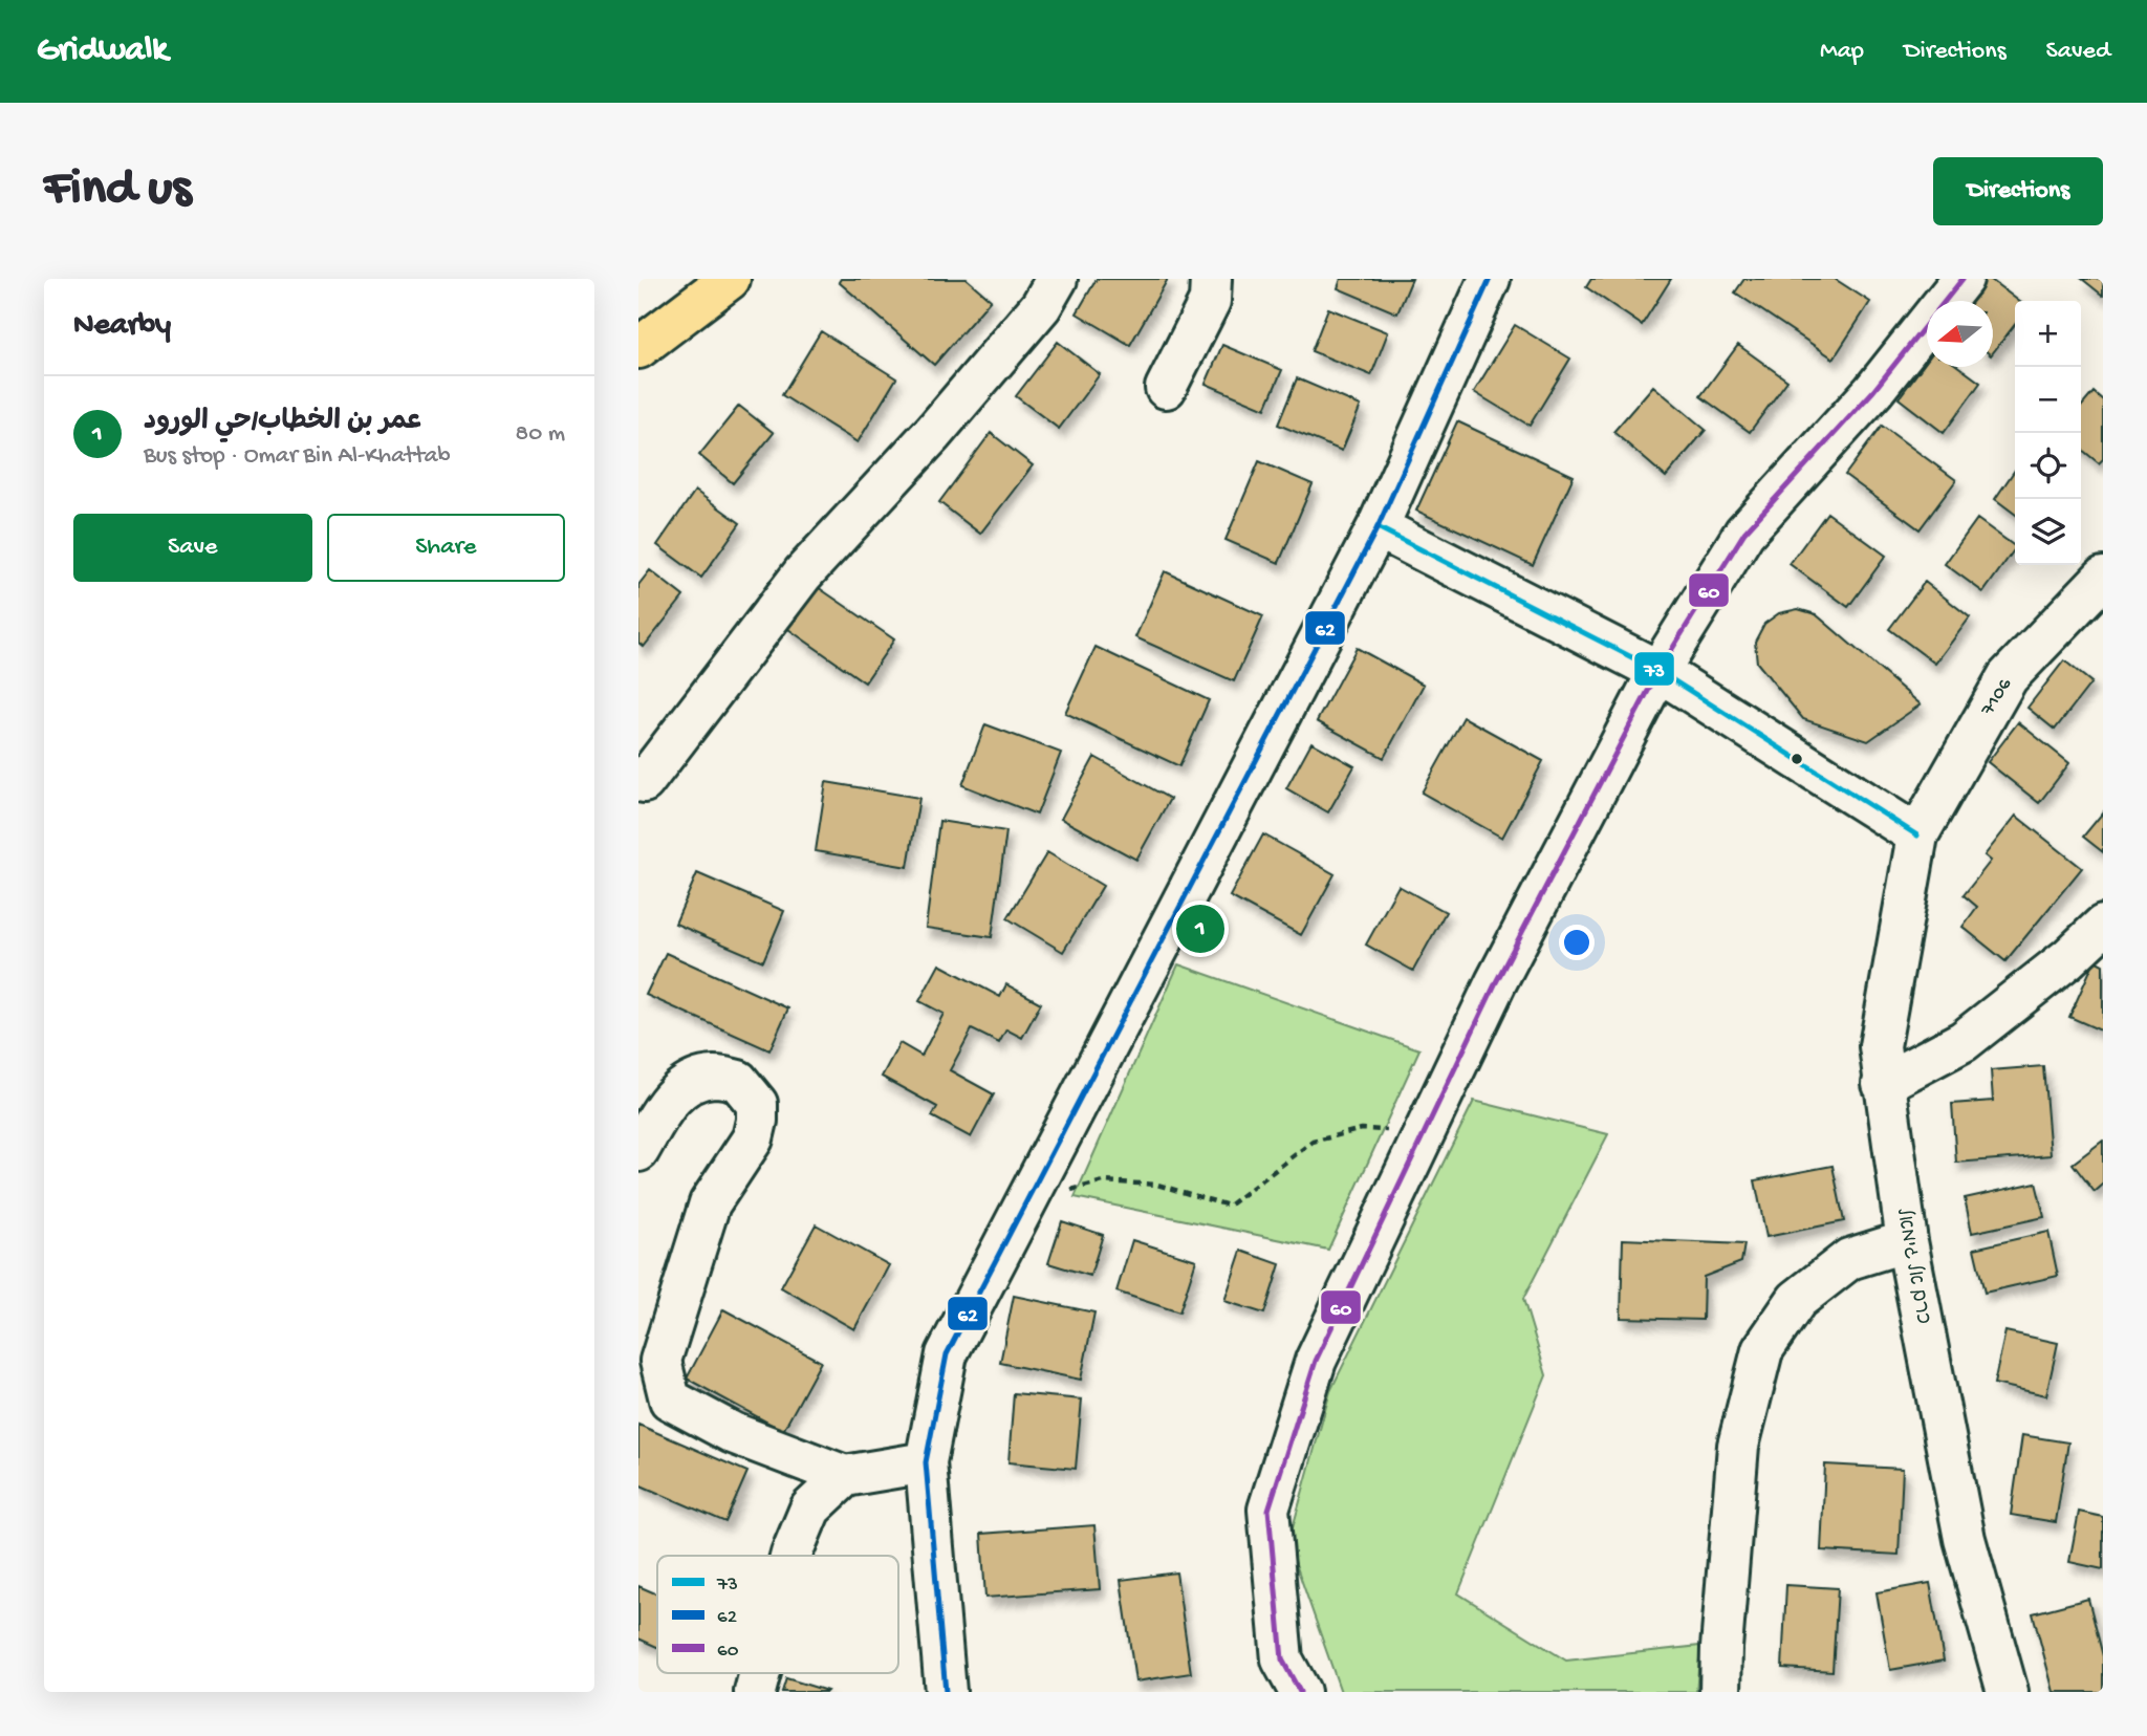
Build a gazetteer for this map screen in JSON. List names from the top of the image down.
{
  "streets": {
    "street": ["7106", "כרם אל ג'מאל"]
  },
  "crossings": [
    ["7106", "כרם אל ג'מאל"]
  ],
  "lines": ["transit line 62", "transit line 60", "transit line 73"],
  "legend": ["73", "62", "60"],
  "north": "left",
  "page": {
    "header": "Gridwalk",
    "nav": ["Map", "Directions", "Saved"],
    "buttons": [
      "Directions",
      ["Save", "Share"]
    ],
    "title": "Find us",
    "heading": "Nearby",
    "map_buttons": ["+", "−"],
    "list": [
      {
        "mark": "1",
        "name": "عمر بن الخطاب/حي الورود",
        "note": "Bus stop · Omar Bin Al-Khattab",
        "value": "80 m"
      }
    ],
    "pins": "1"
  }
}
